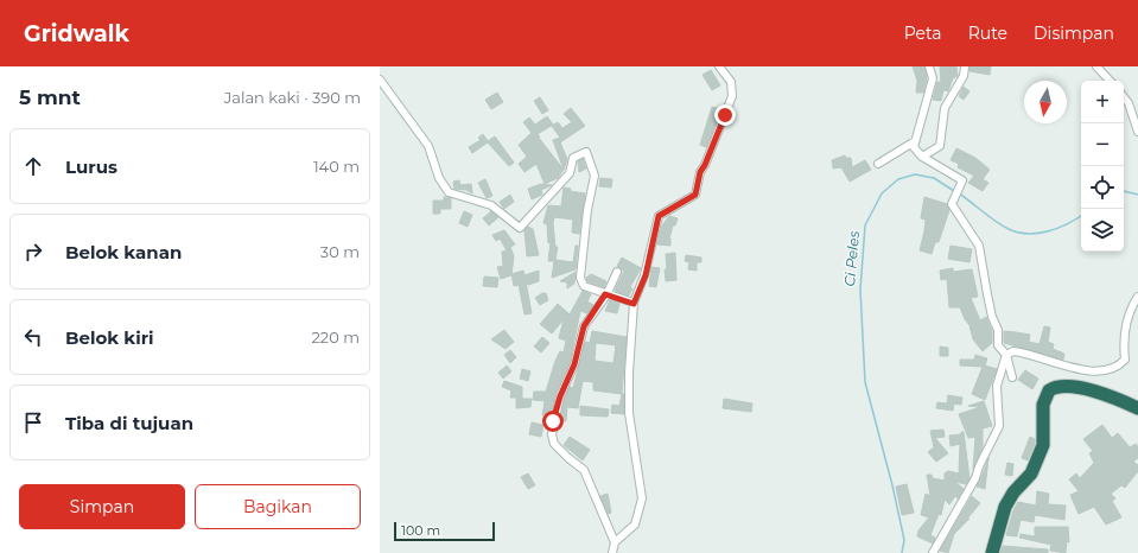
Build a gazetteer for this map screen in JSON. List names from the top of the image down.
{
  "water": ["Ci Peles"],
  "scale_bar": "100 m",
  "north": "bottom",
  "page": {
    "header": "Gridwalk",
    "nav": ["Peta", "Rute", "Disimpan"],
    "heading": ["5 mnt", "Jalan kaki · 390 m"],
    "map_buttons": ["+", "−"],
    "list": [
      ["Lurus", "140 m"],
      ["Belok kanan", "30 m"],
      ["Belok kiri", "220 m"],
      "Tiba di tujuan"
    ],
    "buttons": ["Simpan", "Bagikan"],
    "scale": "100 m"
  }
}
